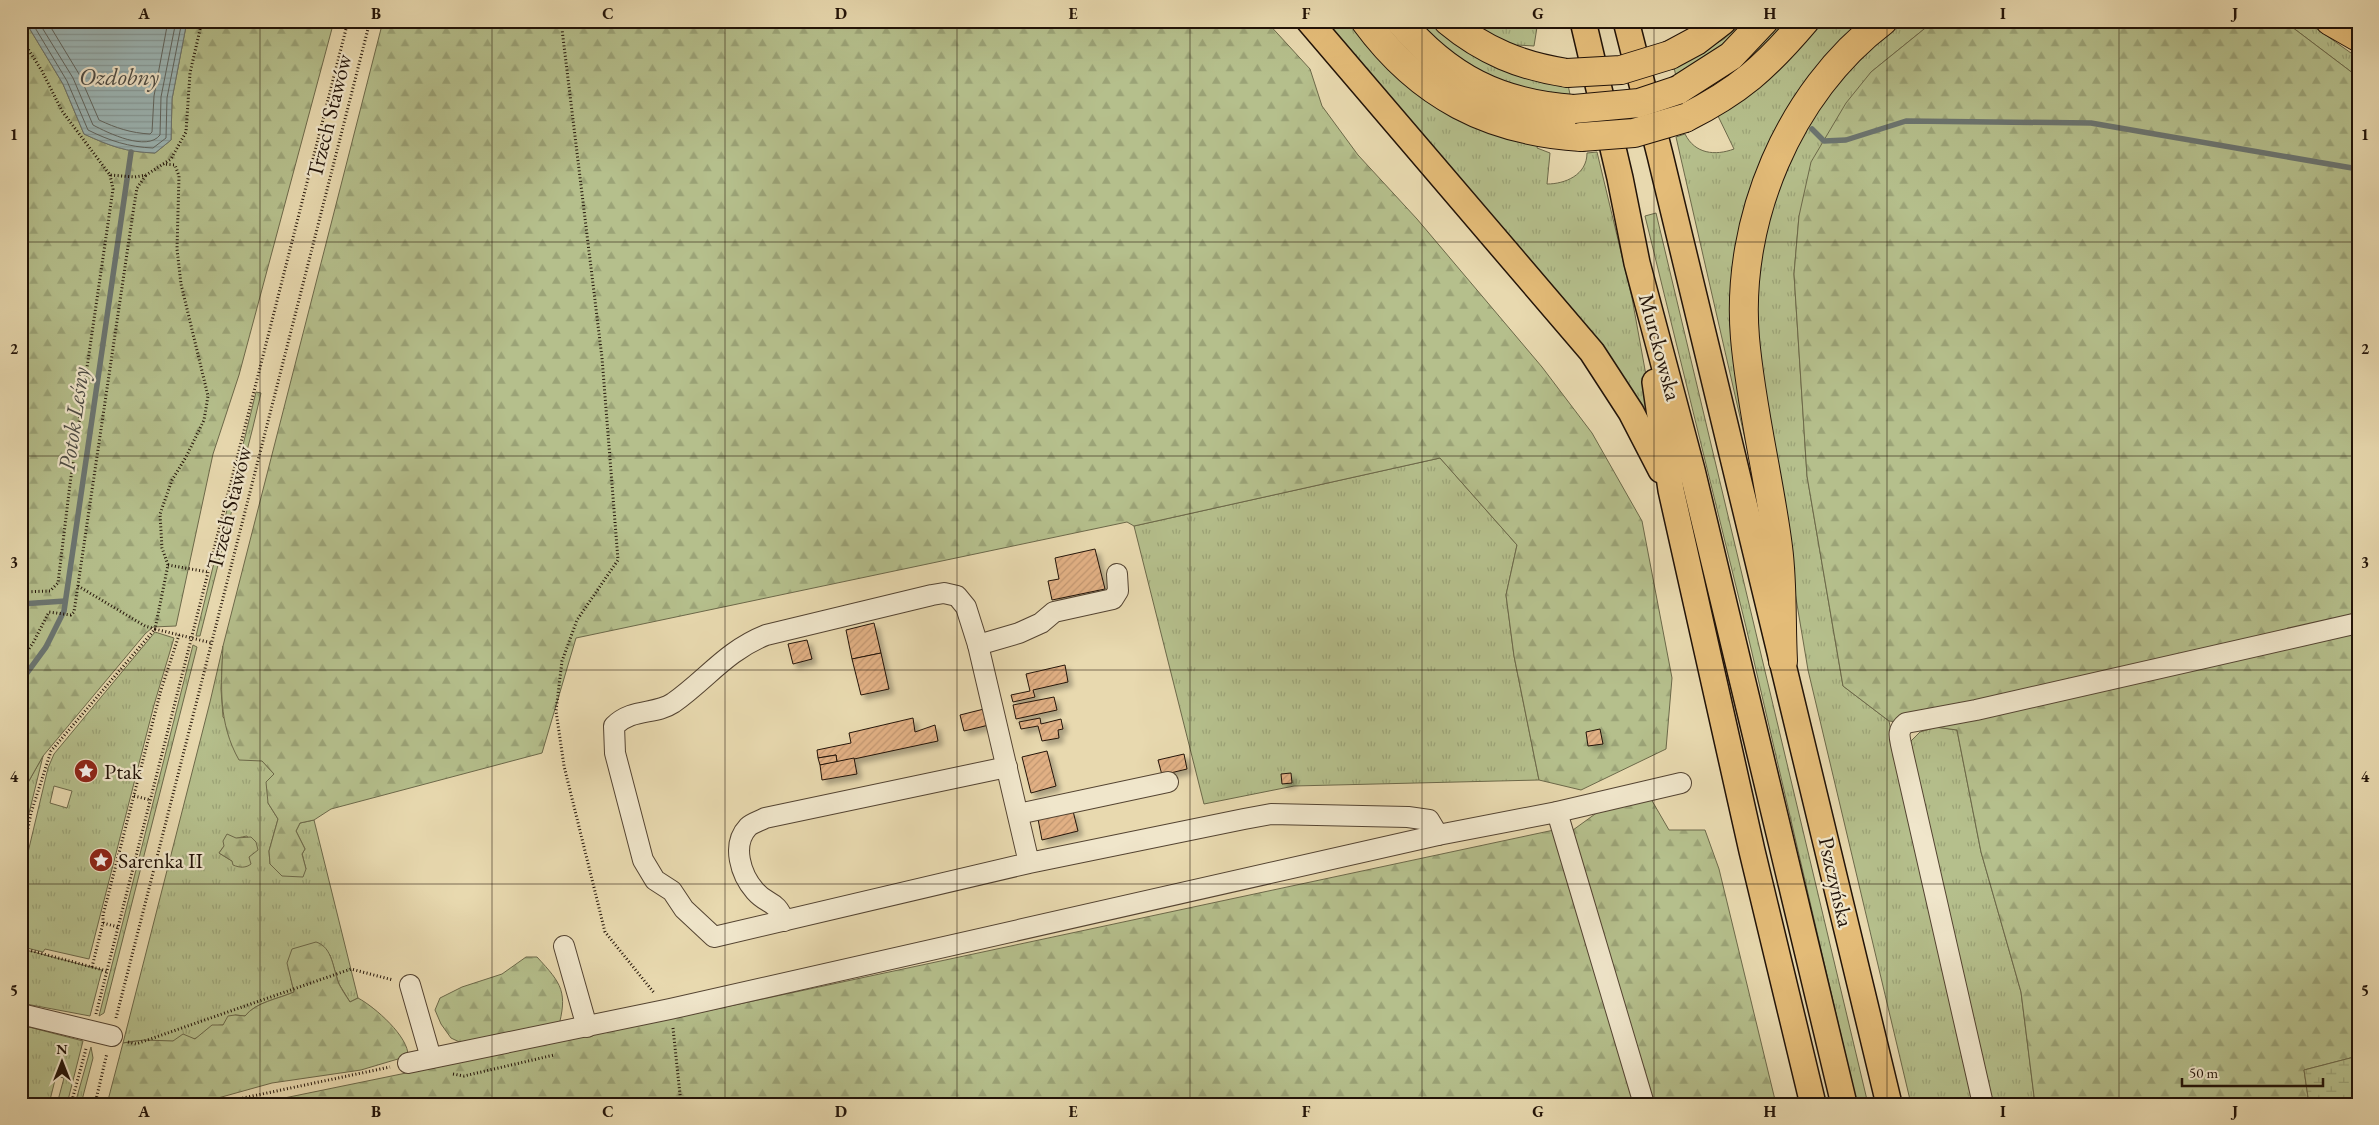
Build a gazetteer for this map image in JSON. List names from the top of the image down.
{
  "streets": {
    "main road": ["Murckowska", "Pszczyńska"],
    "path": ["Trzech Stawów"]
  },
  "crossings": [
    ["Murckowska", "Pszczyńska"]
  ],
  "water": ["Ozdobny", "Potok Leśny"],
  "places": {
    "place": ["Ptak", "Sarenka II"]
  },
  "scale_bar": "50 m",
  "north": "top",
  "grid": {
    "columns": [
      "A",
      "B",
      "C",
      "D",
      "E",
      "F",
      "G",
      "H",
      "I",
      "J"
    ],
    "rows": [
      "1",
      "2",
      "3",
      "4",
      "5"
    ]
  }
}
